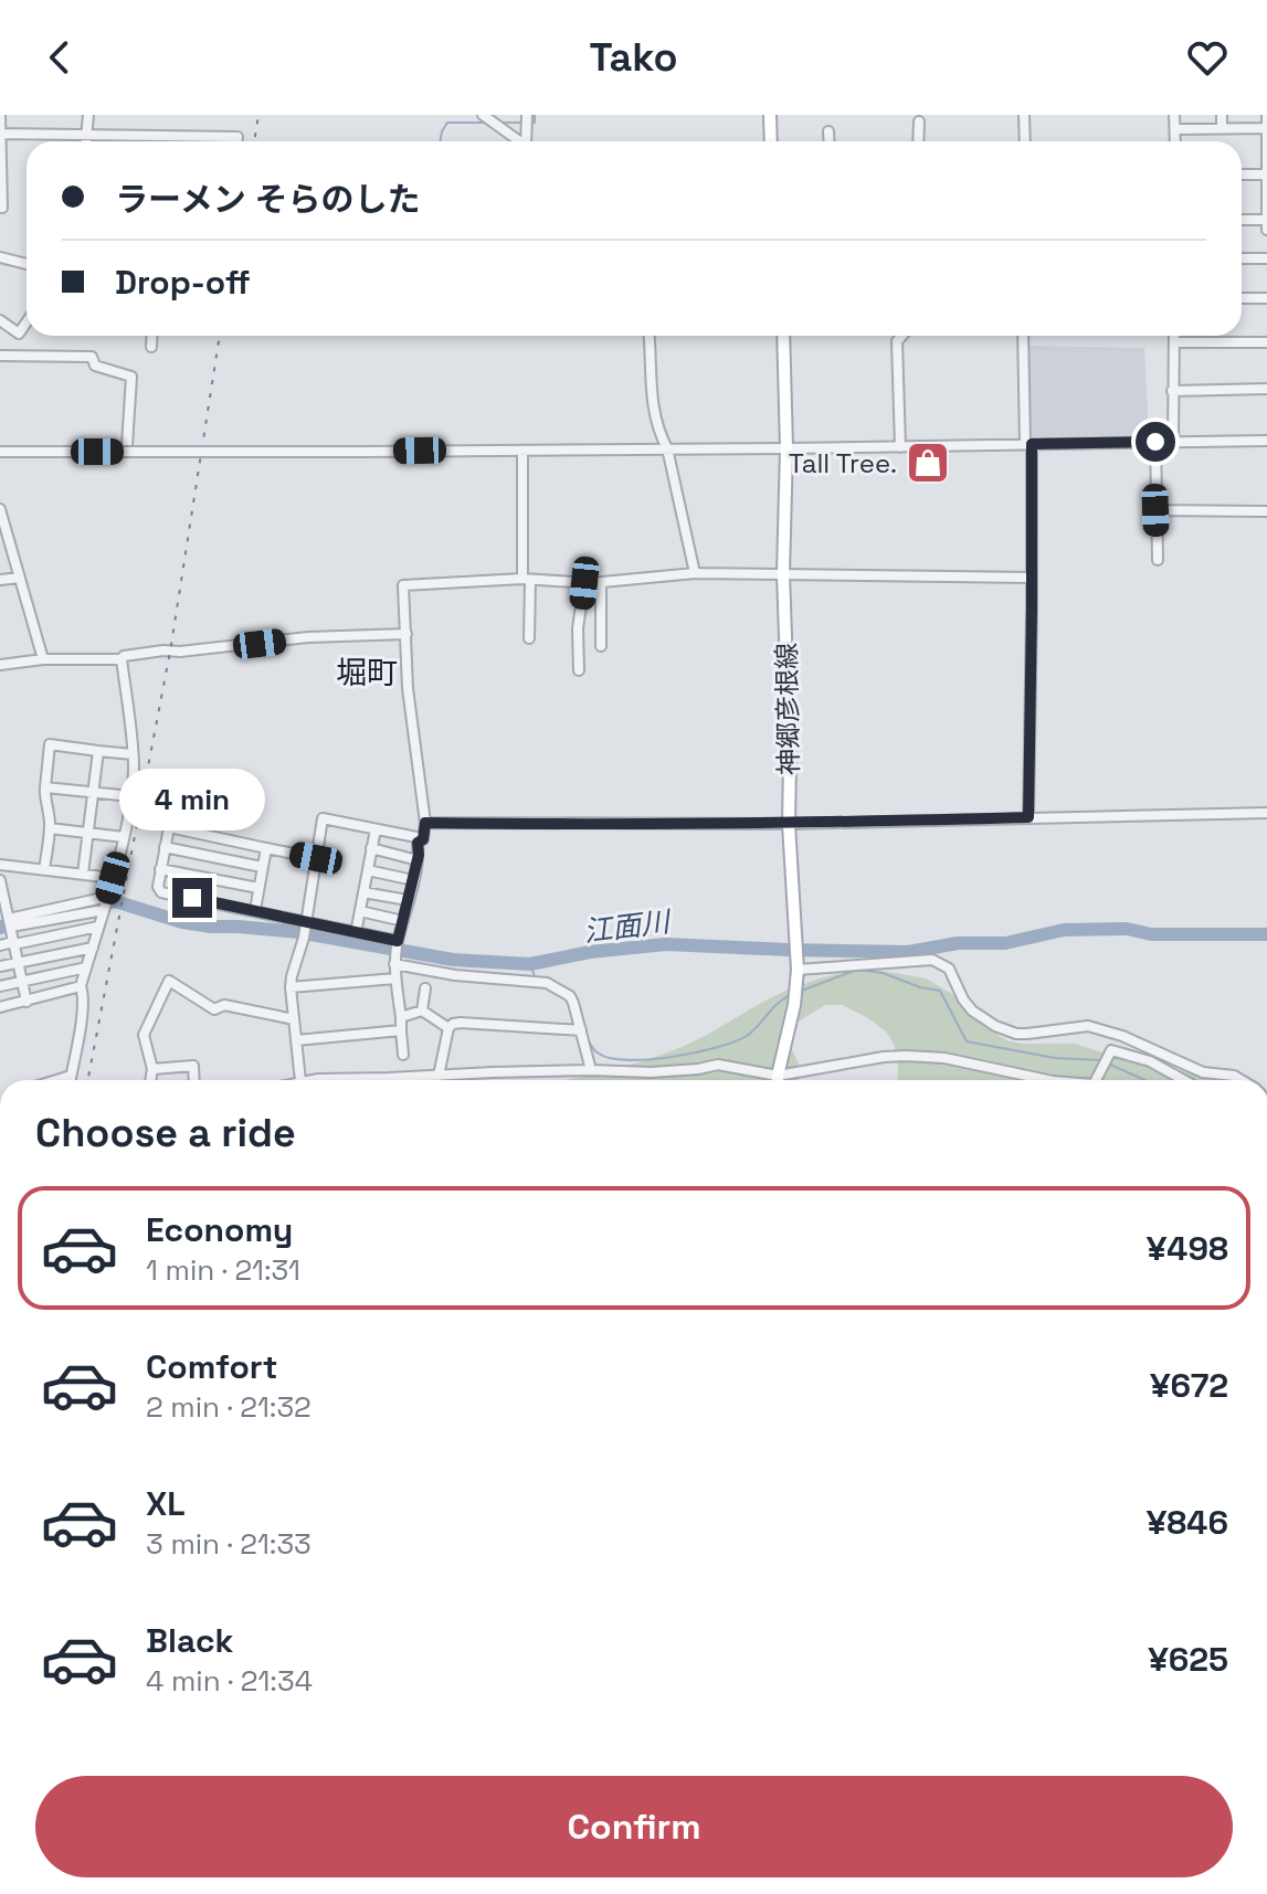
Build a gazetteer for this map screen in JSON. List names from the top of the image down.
{
  "streets": {
    "main road": ["神郷彦根線"]
  },
  "districts": ["堀町"],
  "water": ["江面川"],
  "places": {
    "shop": ["Tall Tree."]
  },
  "page": {
    "header": "Tako",
    "banner": ["ラーメン そらのした", "Drop-off"],
    "bubble": "4 min",
    "heading": "Choose a ride",
    "list": [
      {
        "name": "Economy",
        "note": "1 min · 21:31",
        "value": "¥498"
      },
      {
        "name": "Comfort",
        "note": "2 min · 21:32",
        "value": "¥672"
      },
      {
        "name": "XL",
        "note": "3 min · 21:33",
        "value": "¥846"
      },
      {
        "name": "Black",
        "note": "4 min · 21:34",
        "value": "¥625"
      }
    ],
    "buttons": "Confirm"
  }
}
